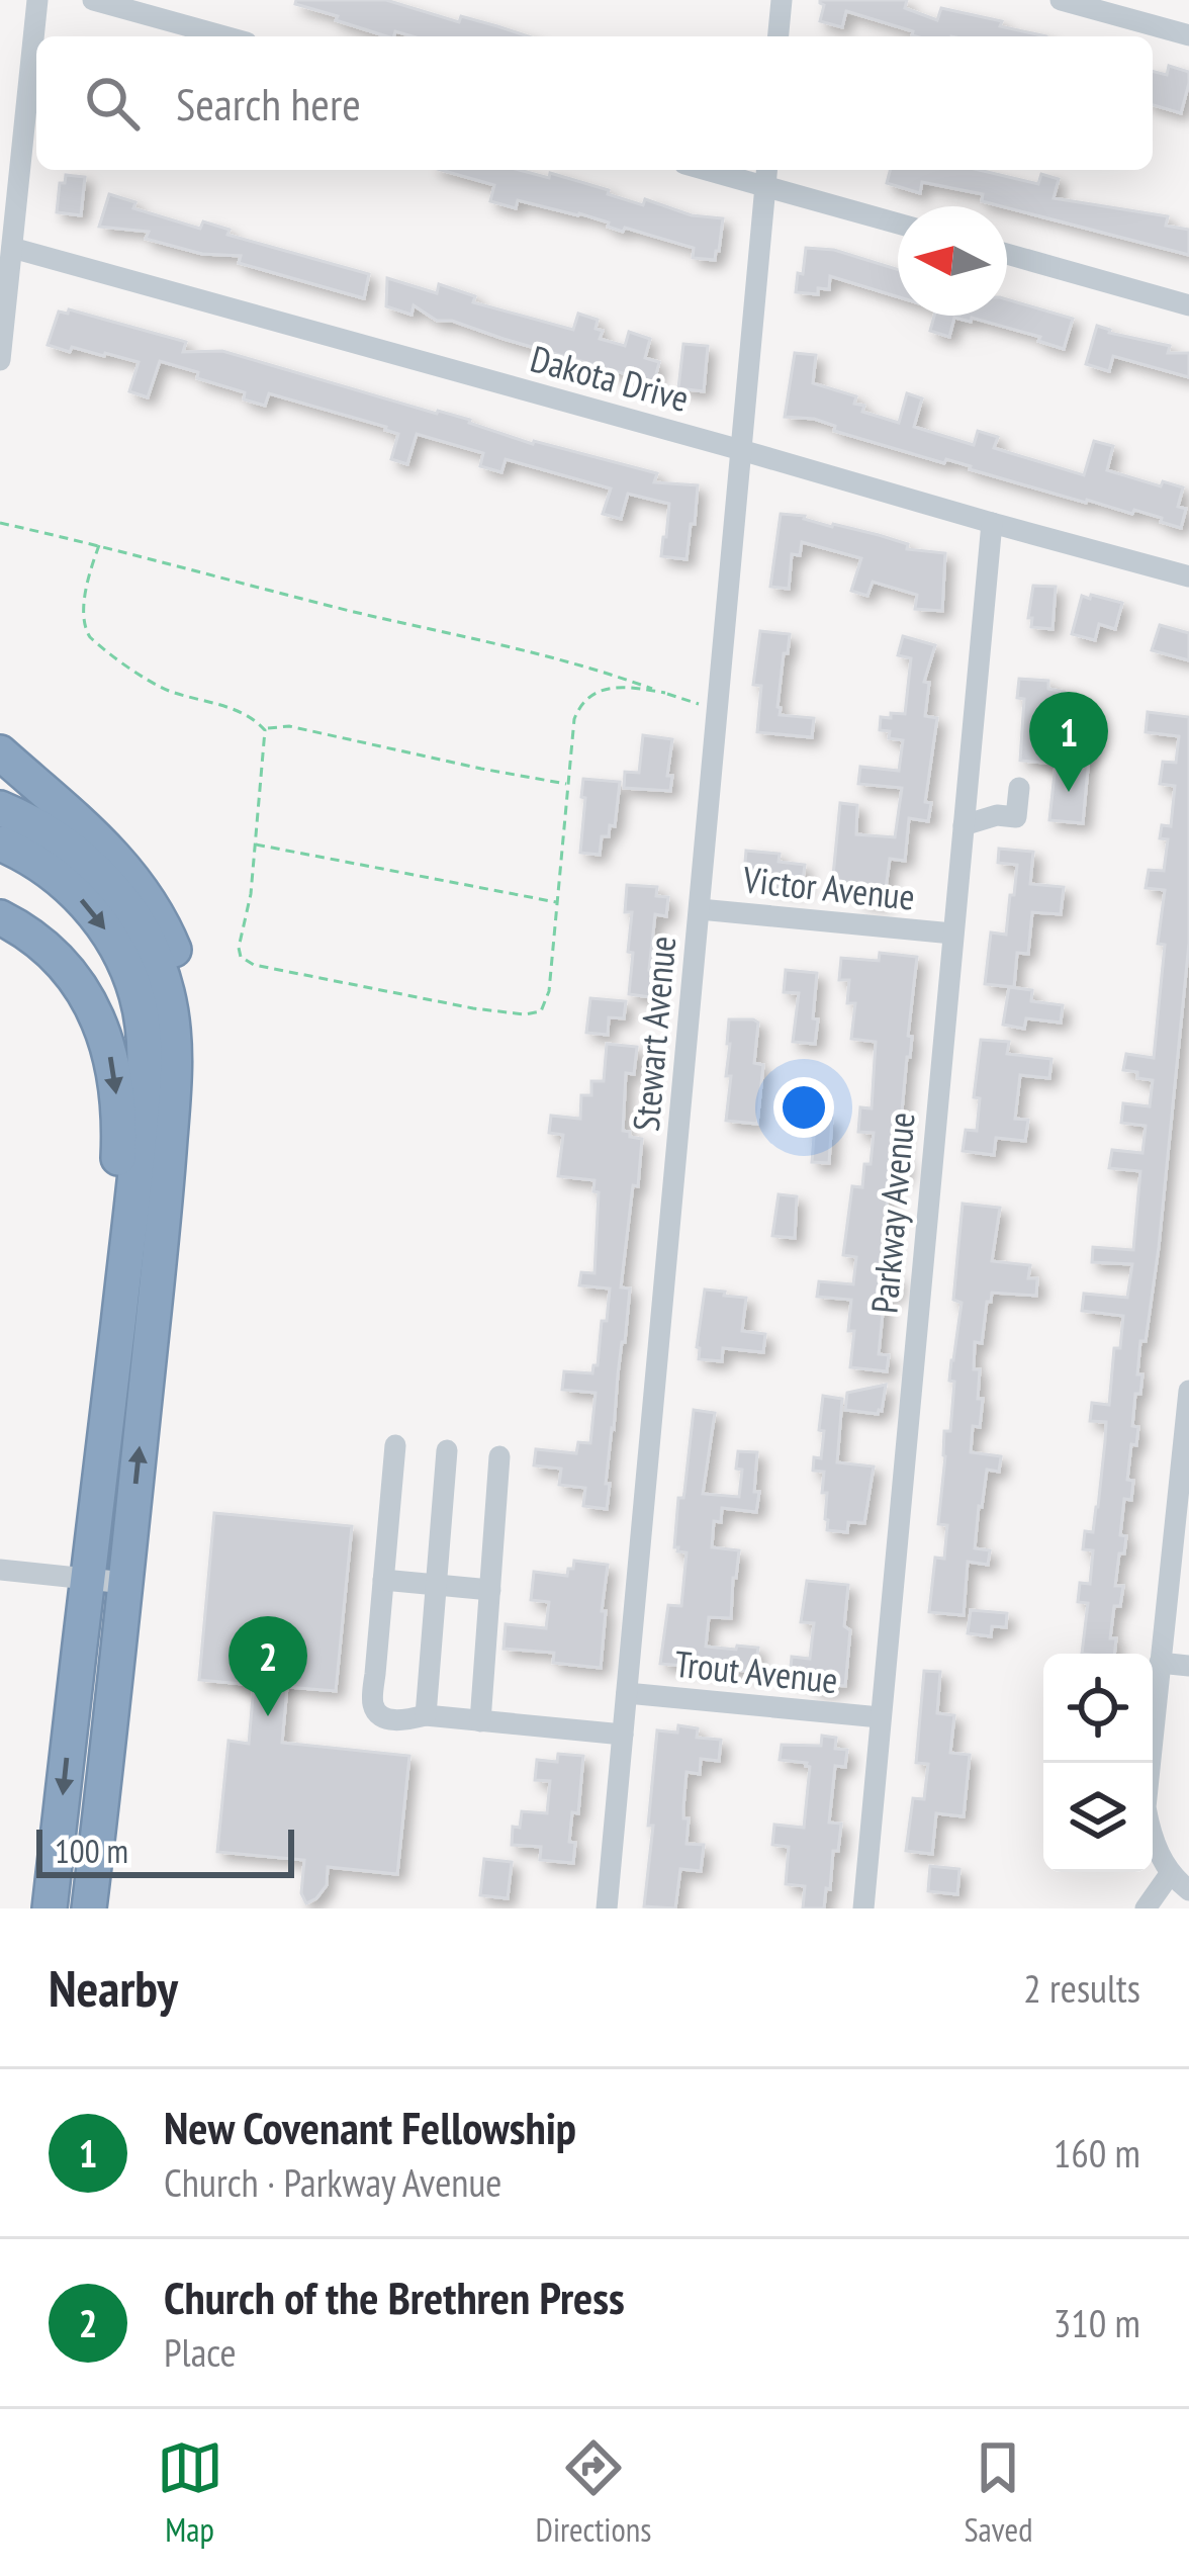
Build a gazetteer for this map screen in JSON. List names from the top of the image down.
{
  "streets": {
    "street": [
      "Dakota Drive",
      "Victor Avenue",
      "Stewart Avenue",
      "Parkway Avenue",
      "Trout Avenue"
    ]
  },
  "crossings": [
    ["Dakota Drive", "Stewart Avenue"],
    ["Dakota Drive", "Parkway Avenue"],
    ["Victor Avenue", "Stewart Avenue"],
    ["Victor Avenue", "Parkway Avenue"],
    ["Stewart Avenue", "Trout Avenue"],
    ["Parkway Avenue", "Trout Avenue"]
  ],
  "scale_bar": "100 m",
  "north": "left",
  "page": {
    "search": "Search here",
    "pins": ["1", "2"],
    "scale": "100 m",
    "heading": ["Nearby", "2 results"],
    "list": [
      {
        "mark": "1",
        "name": "New Covenant Fellowship",
        "note": "Church · Parkway Avenue",
        "value": "160 m"
      },
      {
        "mark": "2",
        "name": "Church of the Brethren Press",
        "note": "Place",
        "value": "310 m"
      }
    ],
    "nav": ["Map", "Directions", "Saved"]
  }
}
